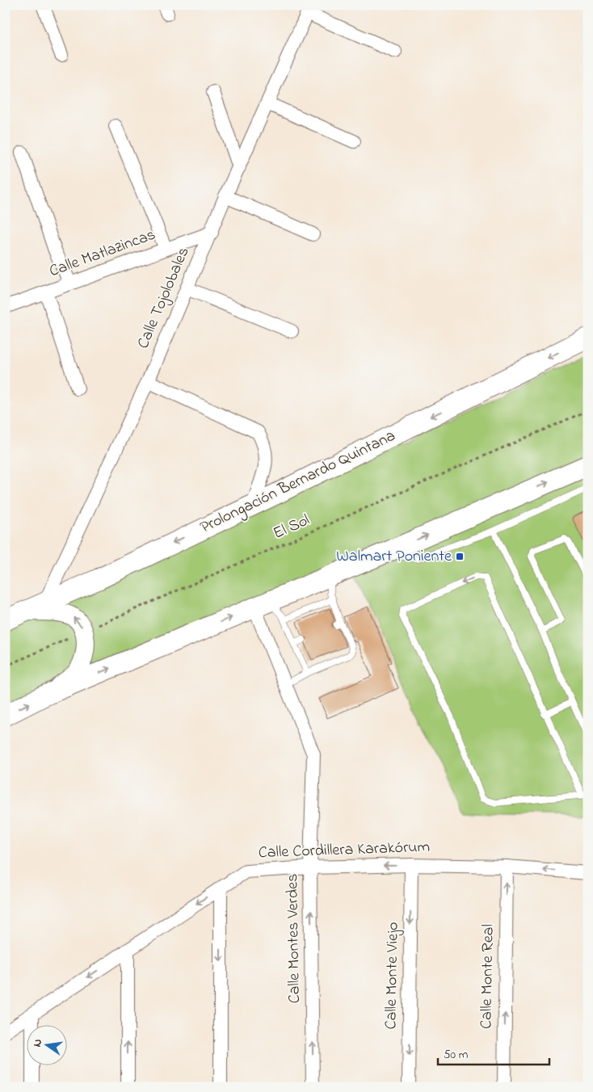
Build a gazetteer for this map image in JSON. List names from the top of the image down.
{
  "streets": {
    "main road": ["Prolongación Bernardo Quintana"],
    "street": [
      "Calle Matlazincas",
      "Calle Tojolobales",
      "Calle Cordillera Karakórum",
      "Calle Montes Verdes",
      "Calle Monte Viejo",
      "Calle Monte Real"
    ],
    "path": ["El Sol"]
  },
  "crossings": [
    ["Calle Matlazincas", "Calle Tojolobales"],
    ["Calle Tojolobales", "Prolongación Bernardo Quintana"],
    ["Calle Cordillera Karakórum", "Calle Montes Verdes"],
    ["Calle Cordillera Karakórum", "Calle Monte Viejo"],
    ["Calle Cordillera Karakórum", "Calle Monte Real"]
  ],
  "one_way": ["Calle Cordillera Karakórum", "Calle Monte Viejo", "Calle Monte Real"],
  "places": {
    "transit": ["Walmart Poniente"]
  },
  "scale_bar": "50 m",
  "north": "left"
}
